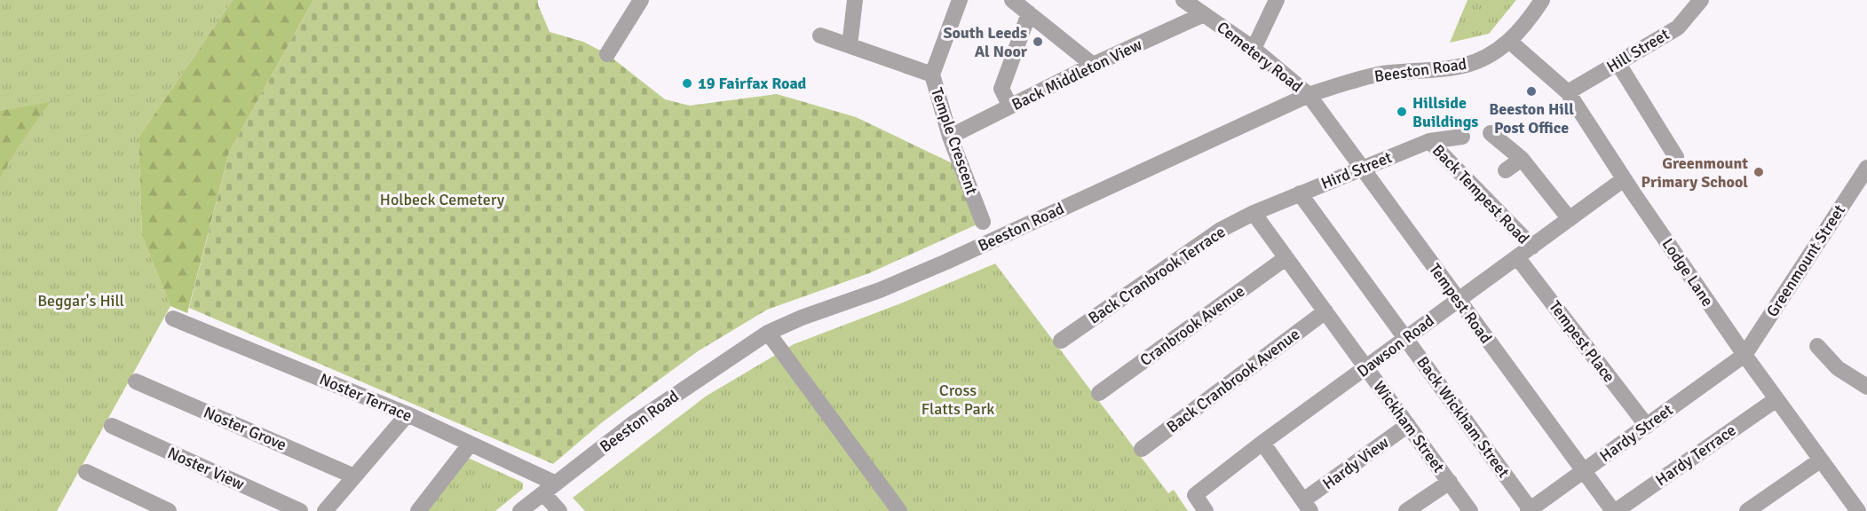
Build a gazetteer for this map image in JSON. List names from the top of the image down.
{
  "streets": {
    "street": [
      "Hill Street",
      "Cemetery Road",
      "Beeston Road",
      "Back Middleton View",
      "Temple Crescent",
      "Hird Street",
      "Back Tempest Road",
      "Greenmount Street",
      "Lodge Lane",
      "Back Cranbrook Terrace",
      "Tempest Road",
      "Cranbrook Avenue",
      "Tempest Place",
      "Dawson Road",
      "Back Cranbrook Avenue",
      "Noster Terrace",
      "Back Wickham Street",
      "Wickham Street",
      "Noster Grove",
      "Hardy Street",
      "Hardy Terrace",
      "Hardy View",
      "Noster View"
    ]
  },
  "crossings": [
    ["Hill Street", "Lodge Lane"],
    ["Cemetery Road", "Beeston Road"],
    ["Cemetery Road", "Back Middleton View"],
    ["Cemetery Road", "Tempest Road"],
    ["Beeston Road", "Lodge Lane"],
    ["Beeston Road", "Tempest Road"],
    ["Beeston Road", "Noster Terrace"],
    ["Back Middleton View", "Temple Crescent"],
    ["Hird Street", "Back Tempest Road"],
    ["Hird Street", "Back Cranbrook Terrace"],
    ["Hird Street", "Tempest Road"],
    ["Hird Street", "Back Wickham Street"],
    ["Hird Street", "Wickham Street"],
    ["Back Tempest Road", "Dawson Road"],
    ["Greenmount Street", "Lodge Lane"],
    ["Greenmount Street", "Hardy Street"],
    ["Lodge Lane", "Dawson Road"],
    ["Lodge Lane", "Hardy Street"],
    ["Lodge Lane", "Hardy Terrace"],
    ["Back Cranbrook Terrace", "Wickham Street"],
    ["Tempest Road", "Dawson Road"],
    ["Tempest Road", "Hardy Street"],
    ["Tempest Road", "Hardy Terrace"],
    ["Cranbrook Avenue", "Wickham Street"],
    ["Tempest Place", "Dawson Road"],
    ["Tempest Place", "Hardy Street"],
    ["Dawson Road", "Back Wickham Street"],
    ["Dawson Road", "Wickham Street"],
    ["Back Cranbrook Avenue", "Wickham Street"],
    ["Back Wickham Street", "Hardy Street"],
    ["Wickham Street", "Hardy View"]
  ],
  "parks": ["Holbeck Cemetery", "Beggar's Hill", "Cross Flatts Park"],
  "places": [
    "South Leeds Al Noor",
    "19 Fairfax Road",
    "Beeston Hill Post Office",
    "Hillside Buildings",
    "Greenmount Primary School"
  ]
}
